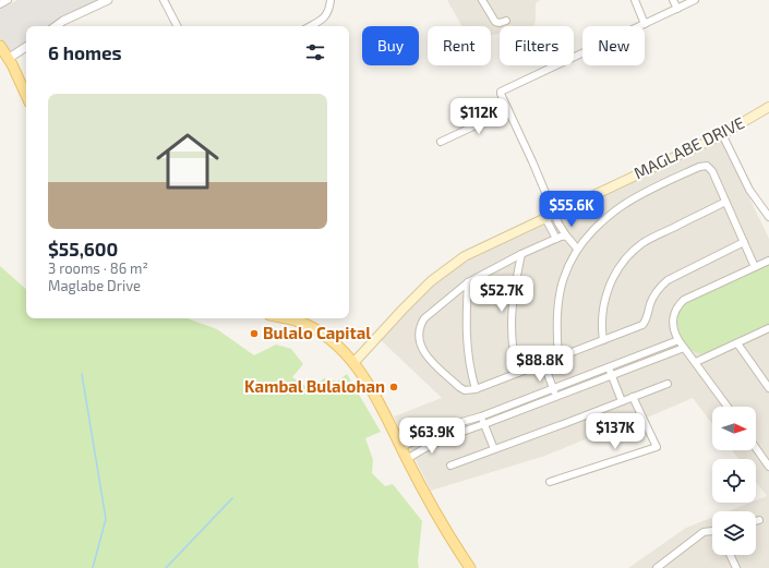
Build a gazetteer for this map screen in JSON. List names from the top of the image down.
{
  "streets": {
    "main road": ["MAGLABE DRIVE"]
  },
  "places": ["Bulalo Capital", "Kambal Bulalohan"],
  "north": "right",
  "page": {
    "chip": [
      "Buy",
      "Rent",
      "Filters",
      "New"
    ],
    "heading": "6 homes",
    "list": [
      {
        "name": "$55,600",
        "note": "3 rooms · 86 m² · Maglabe Drive"
      }
    ],
    "price": [
      "$112K",
      "$55.6K",
      "$52.7K",
      "$88.8K",
      "$137K",
      "$63.9K"
    ]
  }
}
